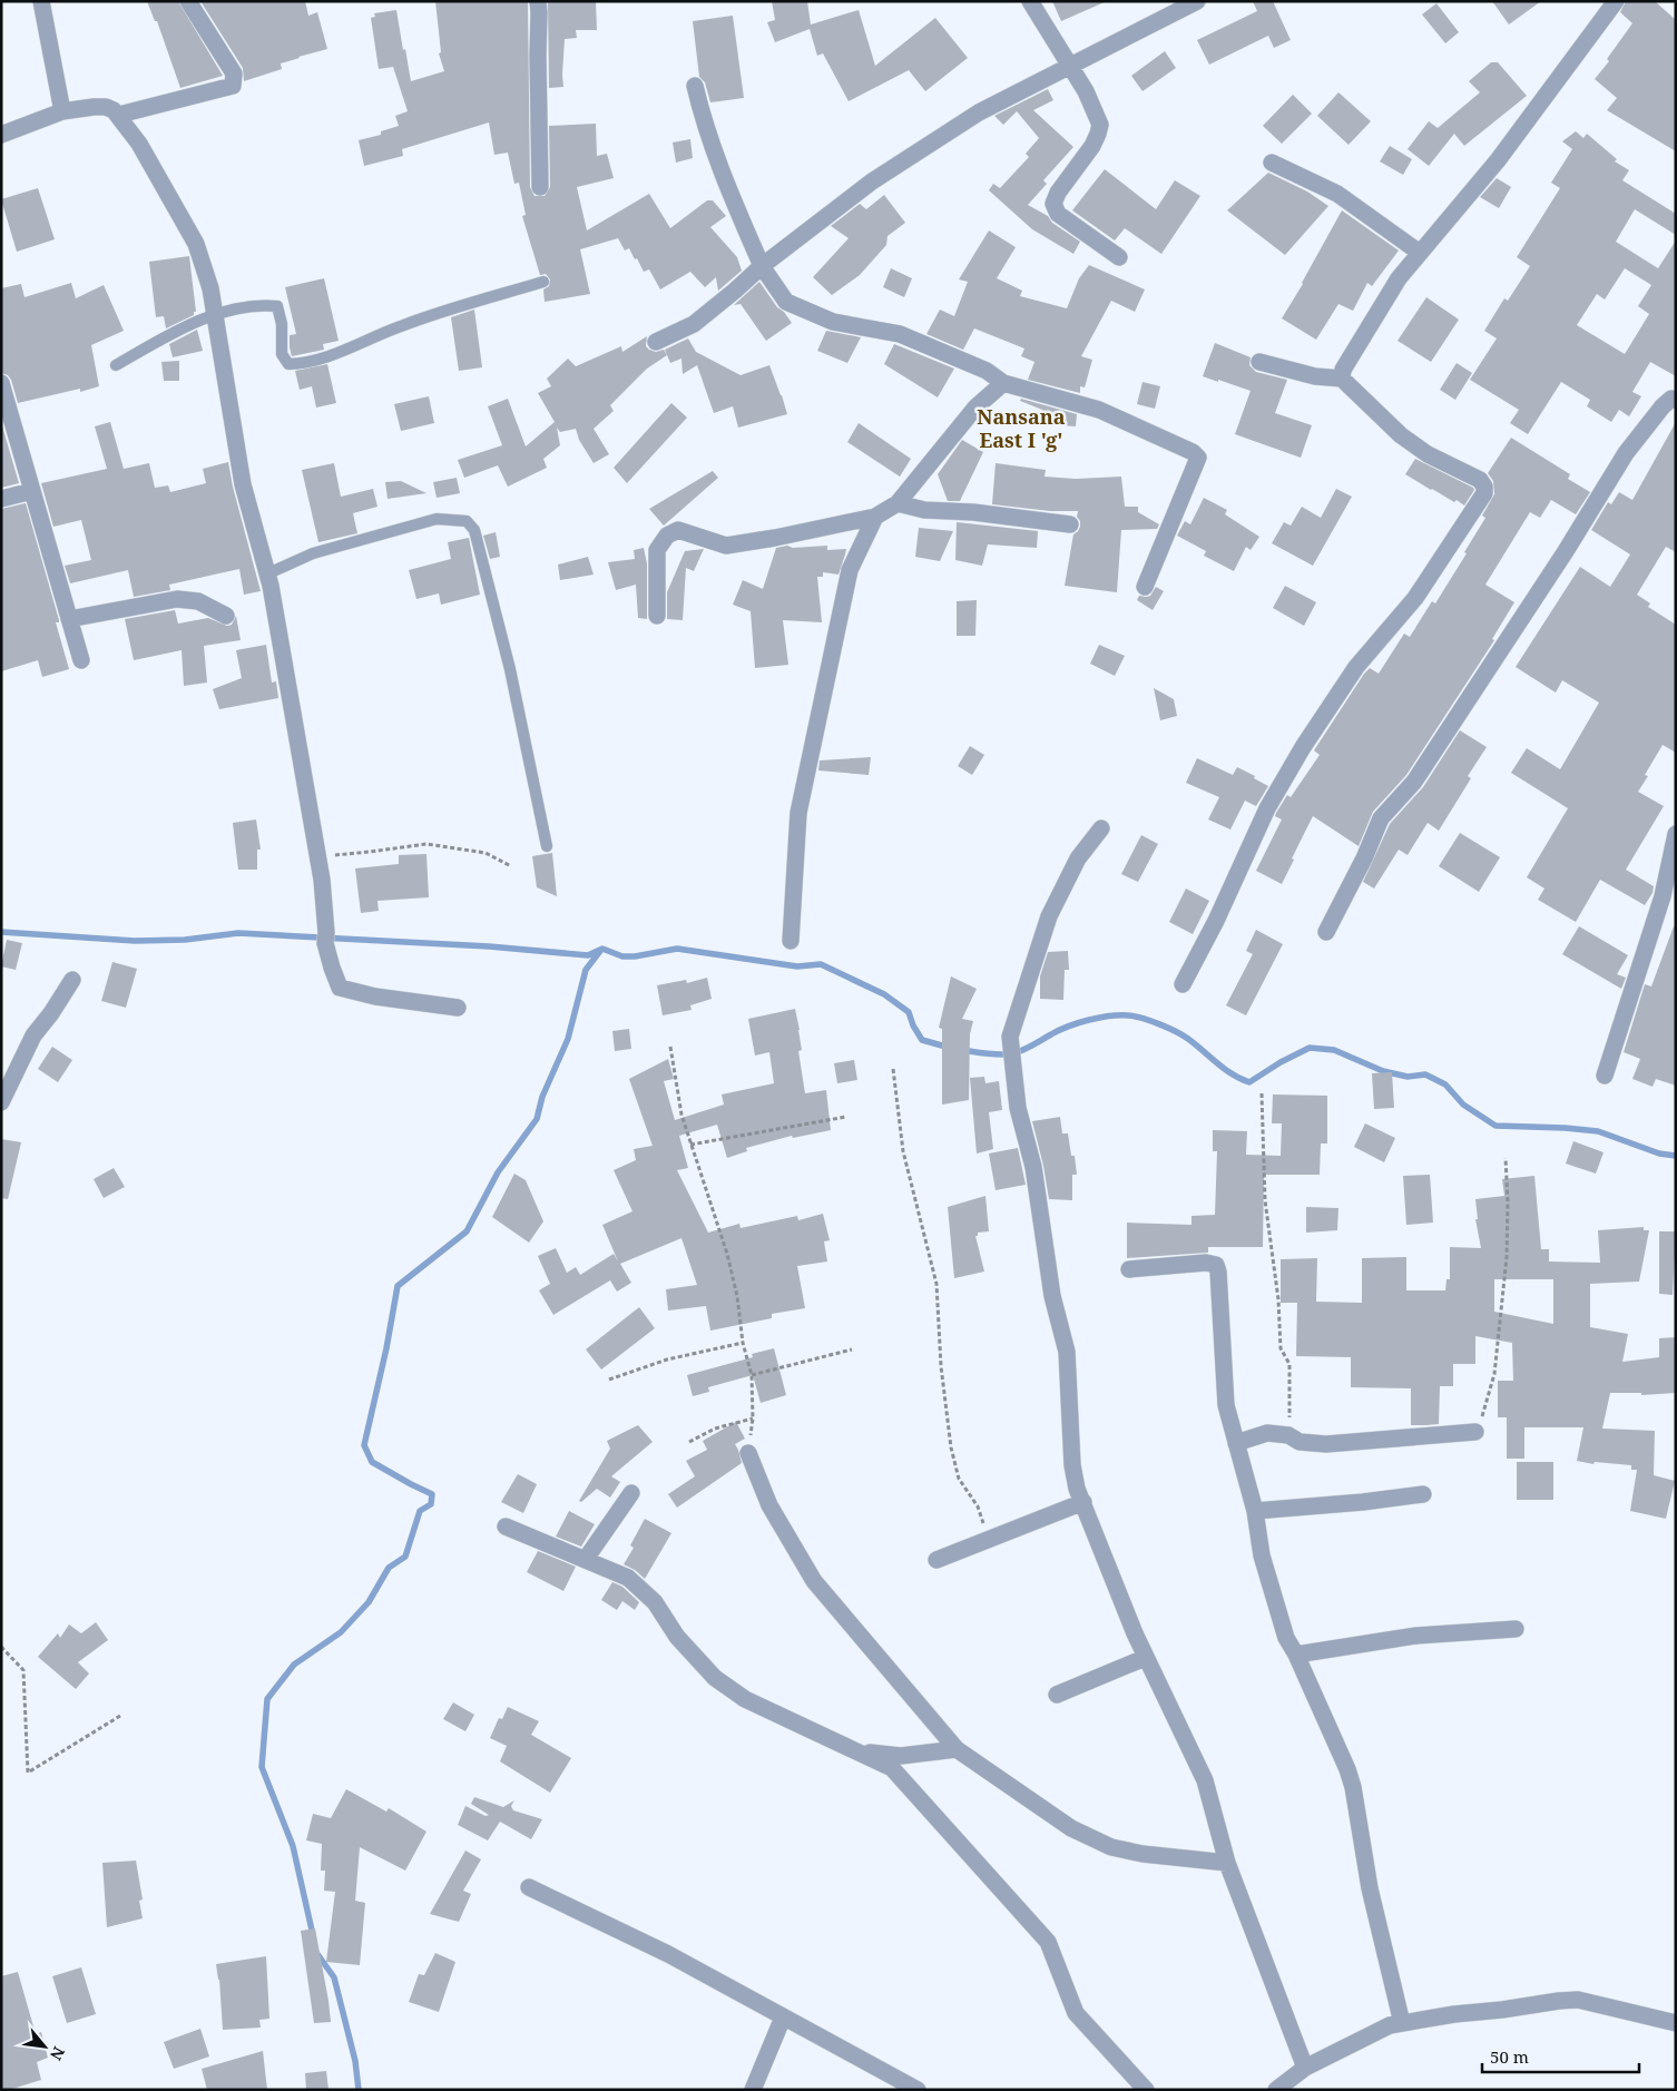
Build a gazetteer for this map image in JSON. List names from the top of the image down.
{
  "districts": ["Nansana East I 'g'"],
  "scale_bar": "50 m",
  "north": "bottom right"
}
